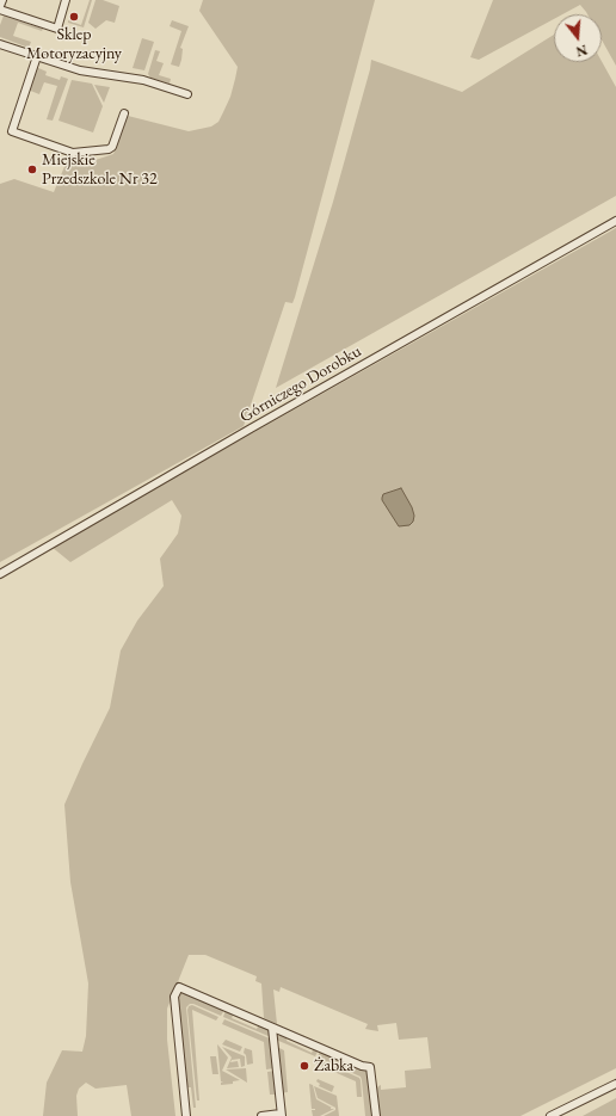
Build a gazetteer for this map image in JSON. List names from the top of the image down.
{
  "streets": {
    "street": ["Górniczego Dorobku"]
  },
  "places": ["Sklep Motoryzacyjny", "Miejskie Przedszkole Nr 32", "Żabka"],
  "north": "bottom"
}
